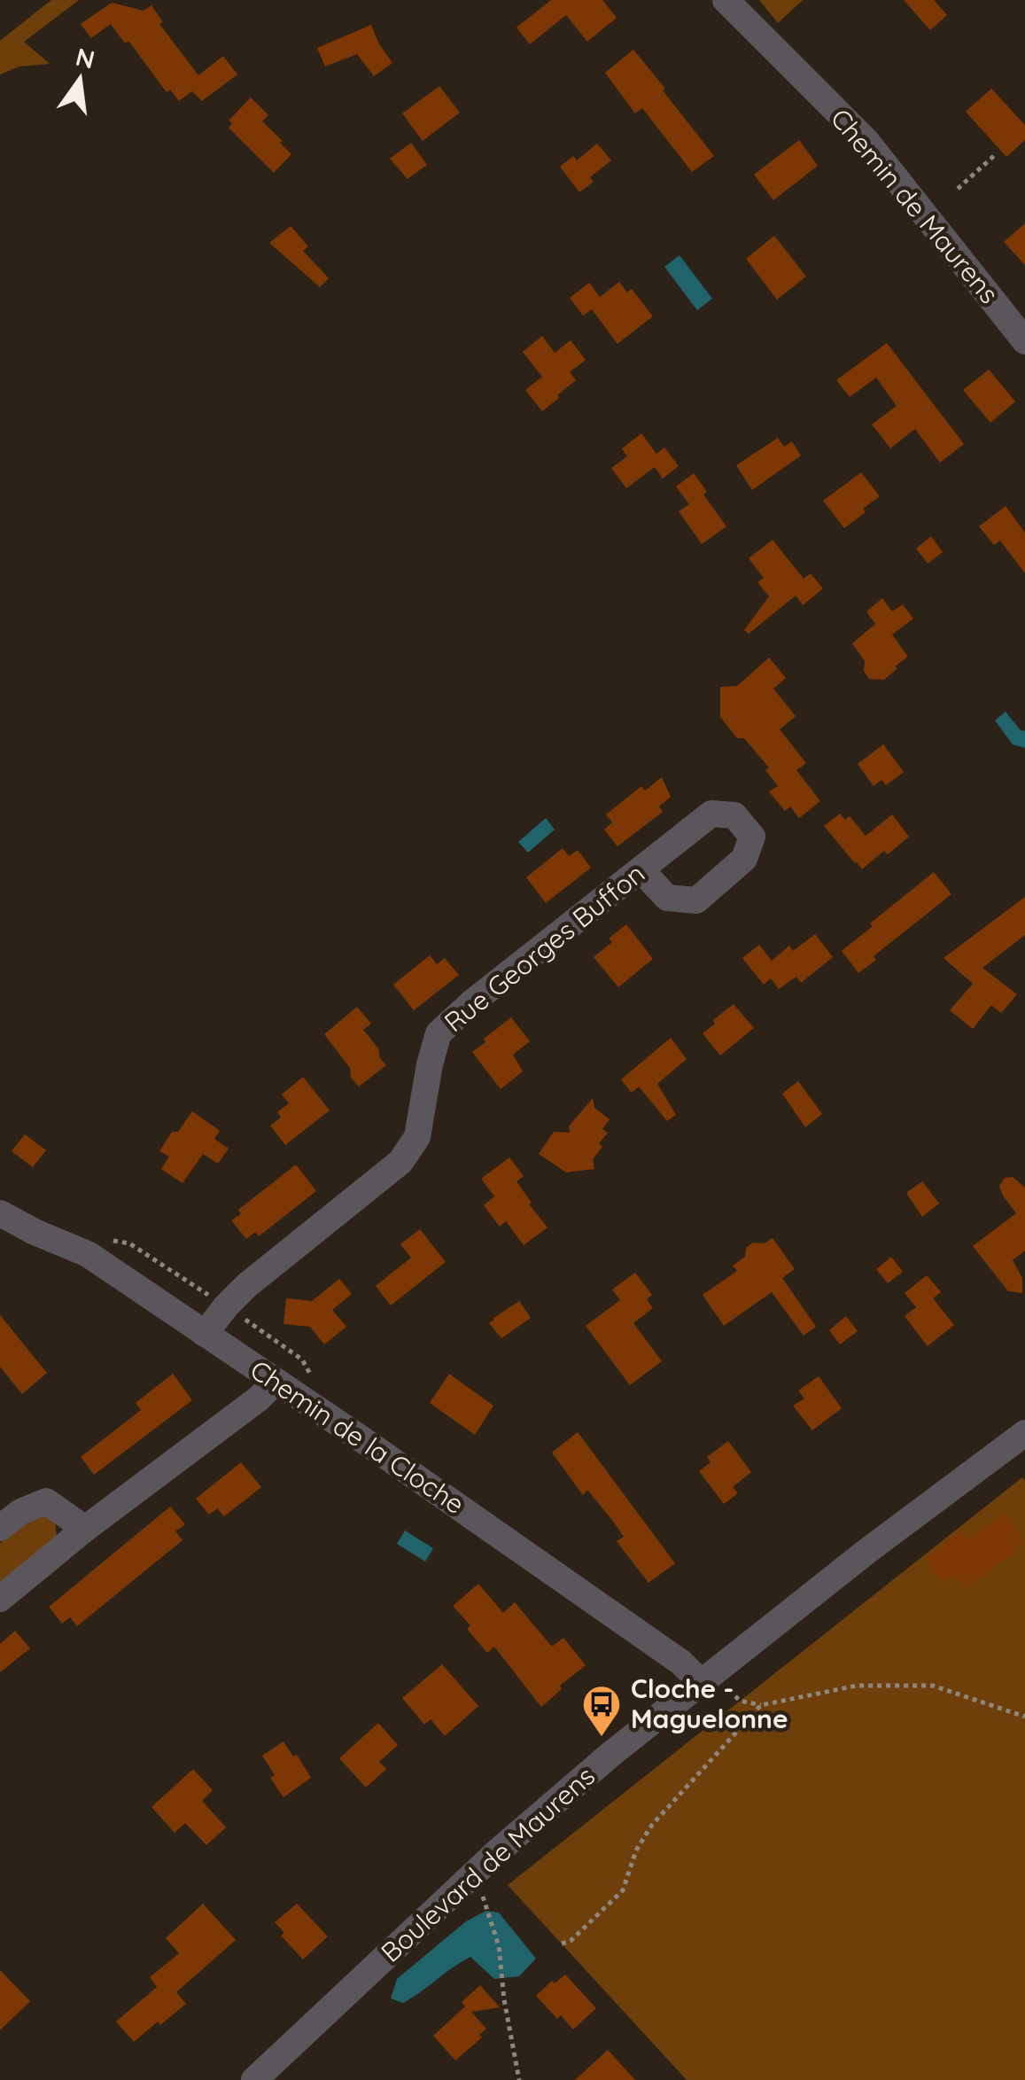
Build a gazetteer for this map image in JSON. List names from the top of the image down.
{
  "streets": {
    "street": [
      "Chemin de Maurens",
      "Rue Georges Buffon",
      "Chemin de la Cloche",
      "Boulevard de Maurens"
    ]
  },
  "crossings": [
    ["Rue Georges Buffon", "Chemin de la Cloche"],
    ["Chemin de la Cloche", "Boulevard de Maurens"]
  ],
  "places": {
    "bus stop": ["Cloche - Maguelonne"]
  },
  "north": "top"
}
